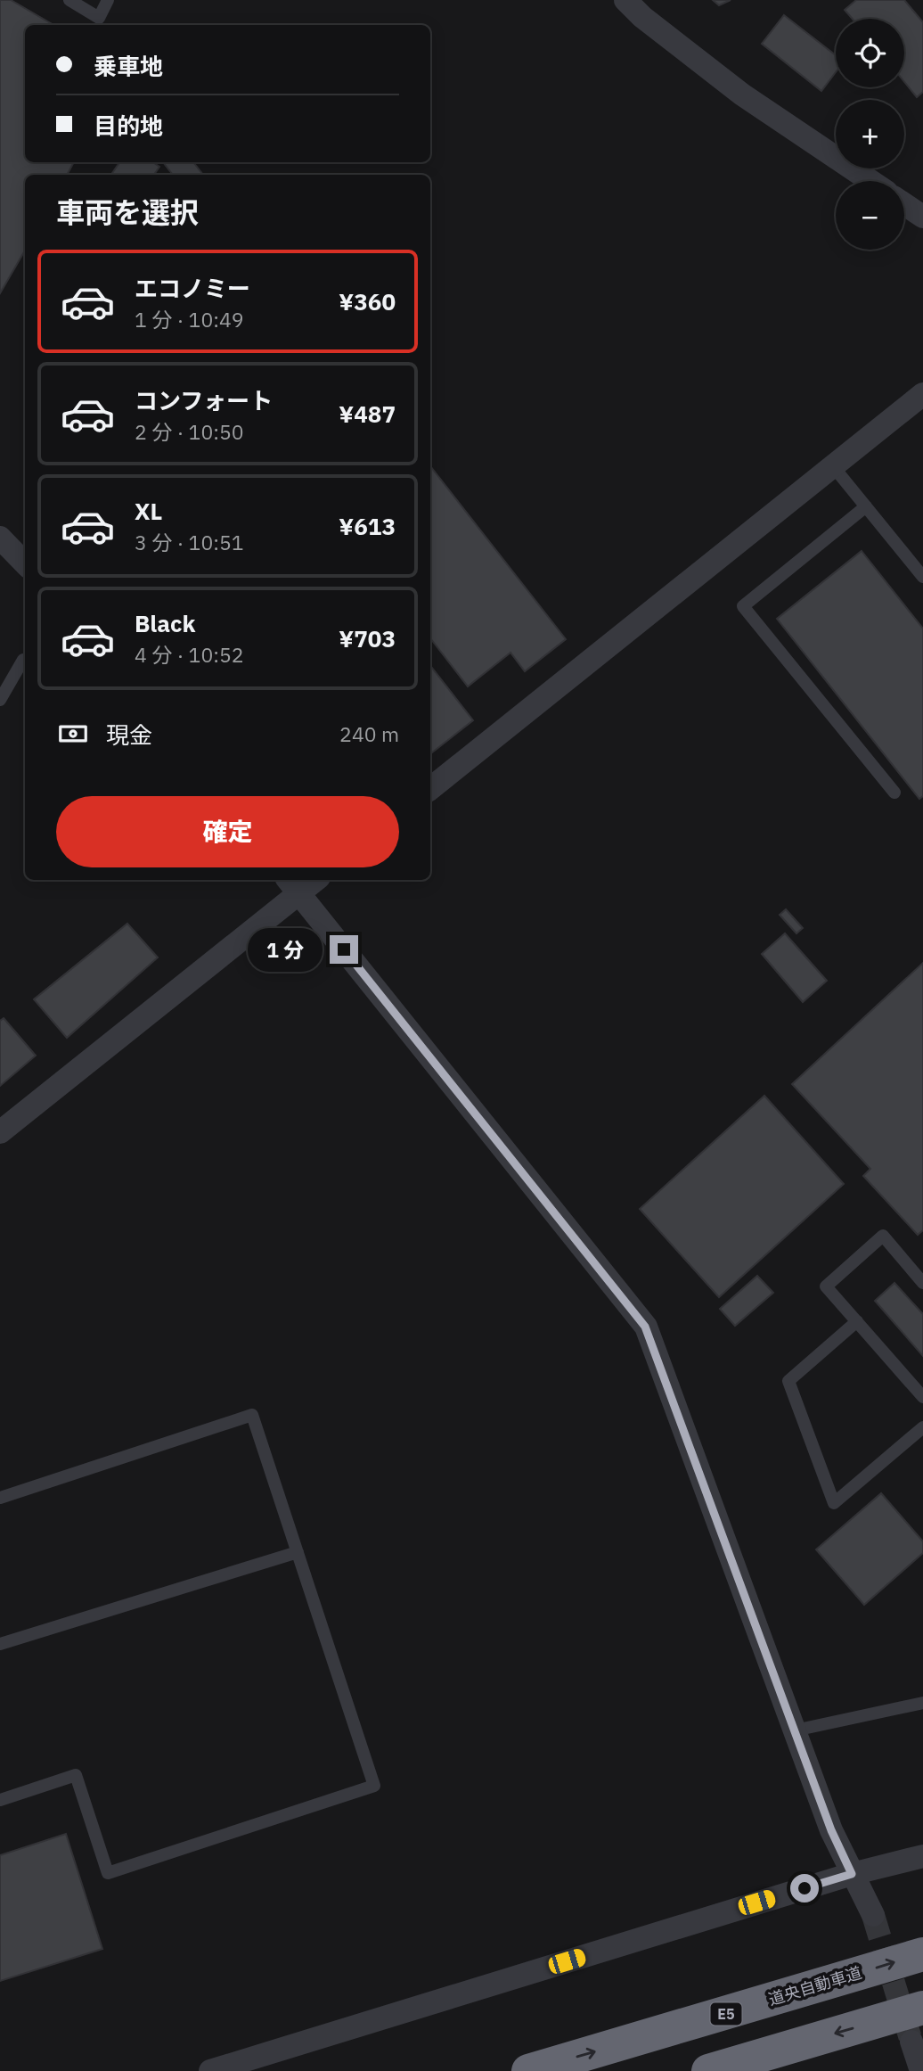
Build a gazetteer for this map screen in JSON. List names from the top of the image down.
{
  "streets": {
    "highway": ["道央自動車道", "E5"]
  },
  "page": {
    "map_buttons": ["+", "−"],
    "banner": ["乗車地", "目的地"],
    "heading": "車両を選択",
    "list": [
      {
        "name": "エコノミー",
        "note": "1 分 · 10:49",
        "value": "¥360"
      },
      {
        "name": "コンフォート",
        "note": "2 分 · 10:50",
        "value": "¥487"
      },
      {
        "name": "XL",
        "note": "3 分 · 10:51",
        "value": "¥613"
      },
      {
        "name": "Black",
        "note": "4 分 · 10:52",
        "value": "¥703"
      }
    ],
    "pay": ["現金", "240 m"],
    "buttons": "確定",
    "bubble": "1 分"
  }
}
